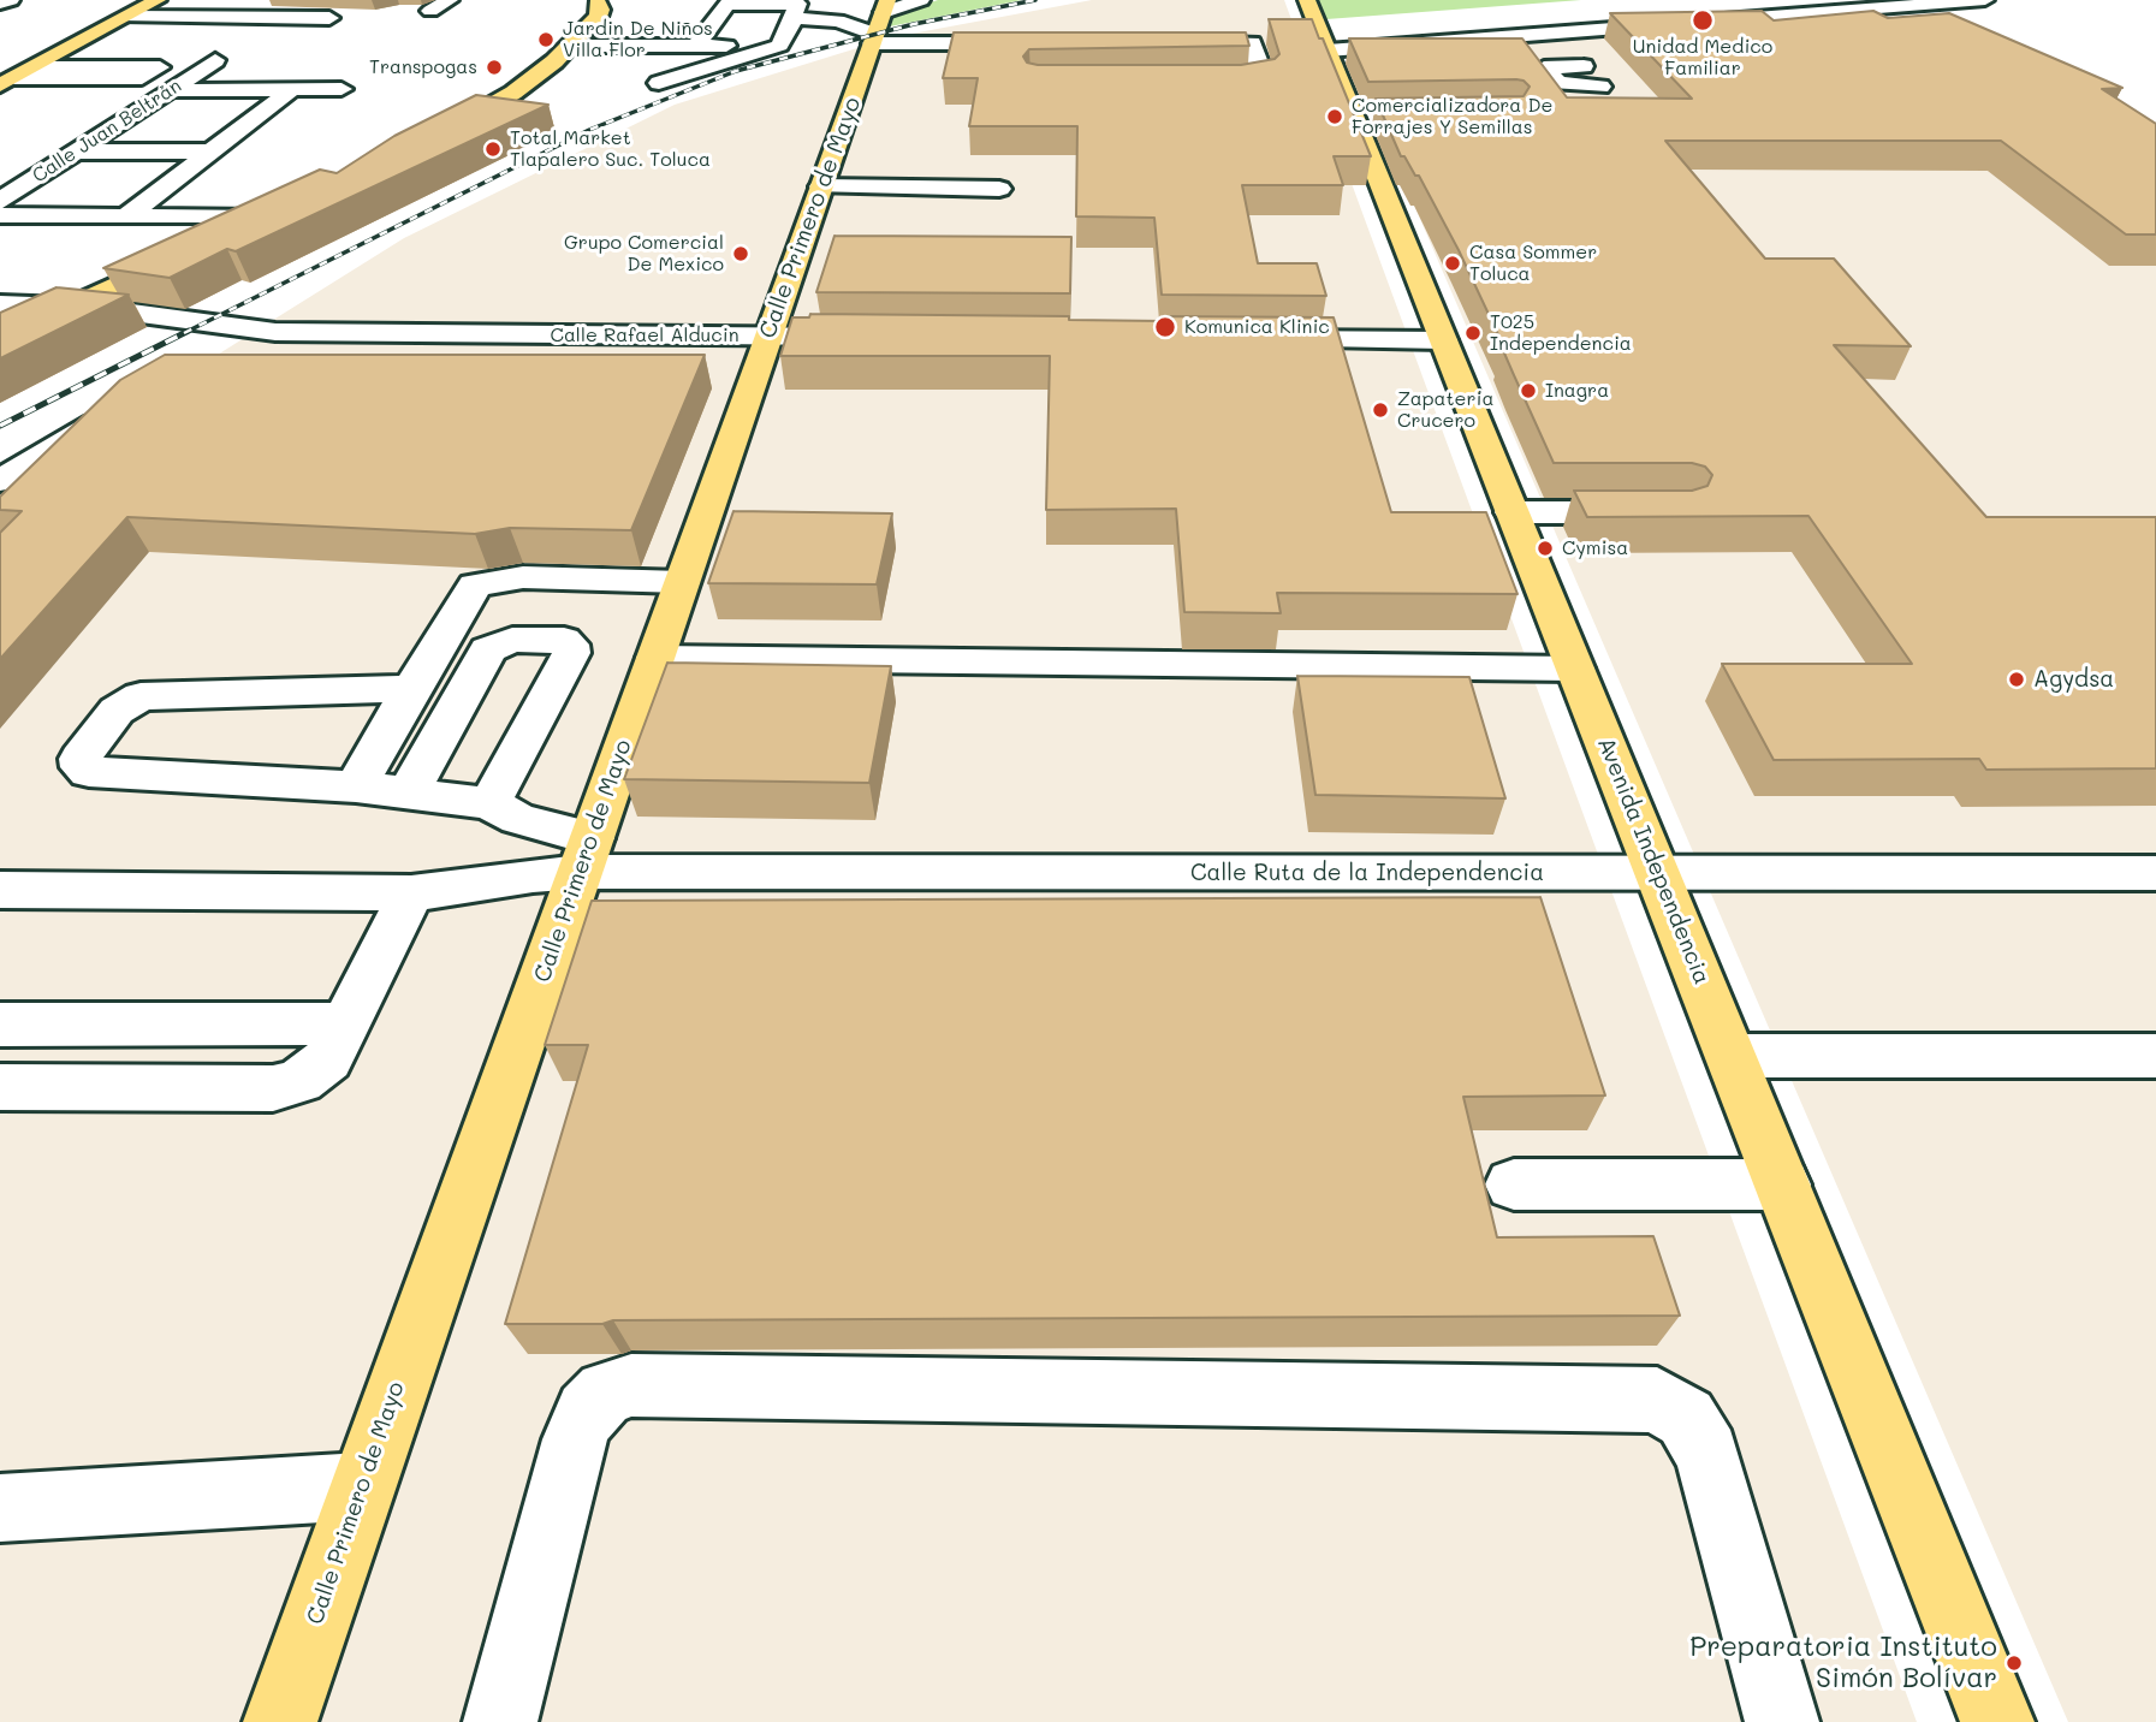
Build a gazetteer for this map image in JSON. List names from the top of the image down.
{
  "streets": {
    "main road": ["Calle Primero de Mayo", "Avenida Independencia"],
    "street": ["Calle Juan Beltrán", "Calle Rafael Alducin", "Calle Ruta de la Independencia"]
  },
  "crossings": [
    ["Calle Primero de Mayo", "Calle Rafael Alducin"],
    ["Calle Primero de Mayo", "Calle Ruta de la Independencia"],
    ["Avenida Independencia", "Calle Ruta de la Independencia"]
  ],
  "places": [
    "Unidad Medico Familiar",
    "Jardin De Niños Villa Flor",
    "Transpogas",
    "Comercializadora De Forrajes Y Semillas",
    "Total Market Tlapalero Suc. Toluca",
    "Grupo Comercial De Mexico",
    "Casa Sommer Toluca",
    "Komunica Klinic",
    "T025 Independencia",
    "Inagra",
    "Zapateria Crucero",
    "Cymisa",
    "Agydsa",
    "Preparatoria Instituto Simón Bolívar"
  ]
}
